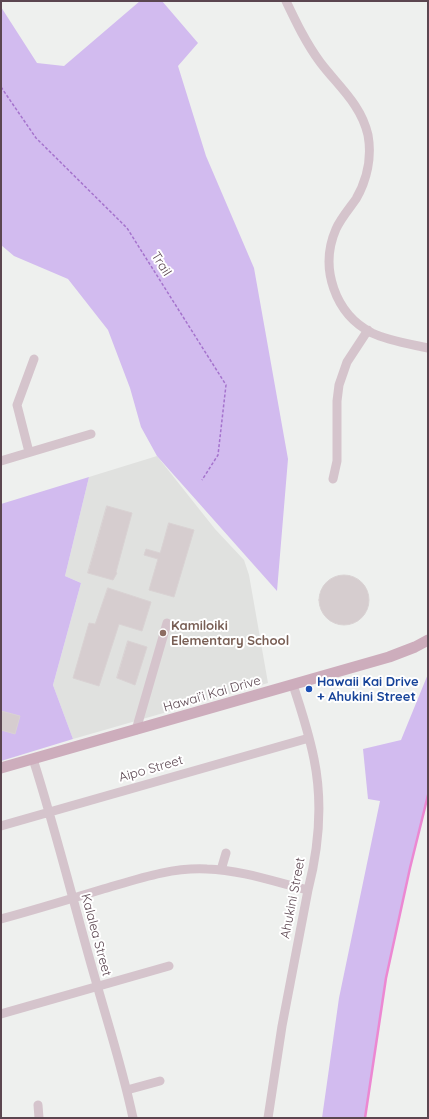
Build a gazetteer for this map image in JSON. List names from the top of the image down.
{
  "streets": {
    "main road": ["Hawai’i Kai Drive"],
    "street": ["Aipo Street", "Ahukini Street", "Kalalea Street"],
    "path": ["Trail"]
  },
  "crossings": [
    ["Hawai’i Kai Drive", "Ahukini Street"],
    ["Hawai’i Kai Drive", "Kalalea Street"],
    ["Aipo Street", "Ahukini Street"],
    ["Aipo Street", "Kalalea Street"]
  ],
  "places": ["Kamiloiki Elementary School", "Hawaii Kai Drive + Ahukini Street"]
}
